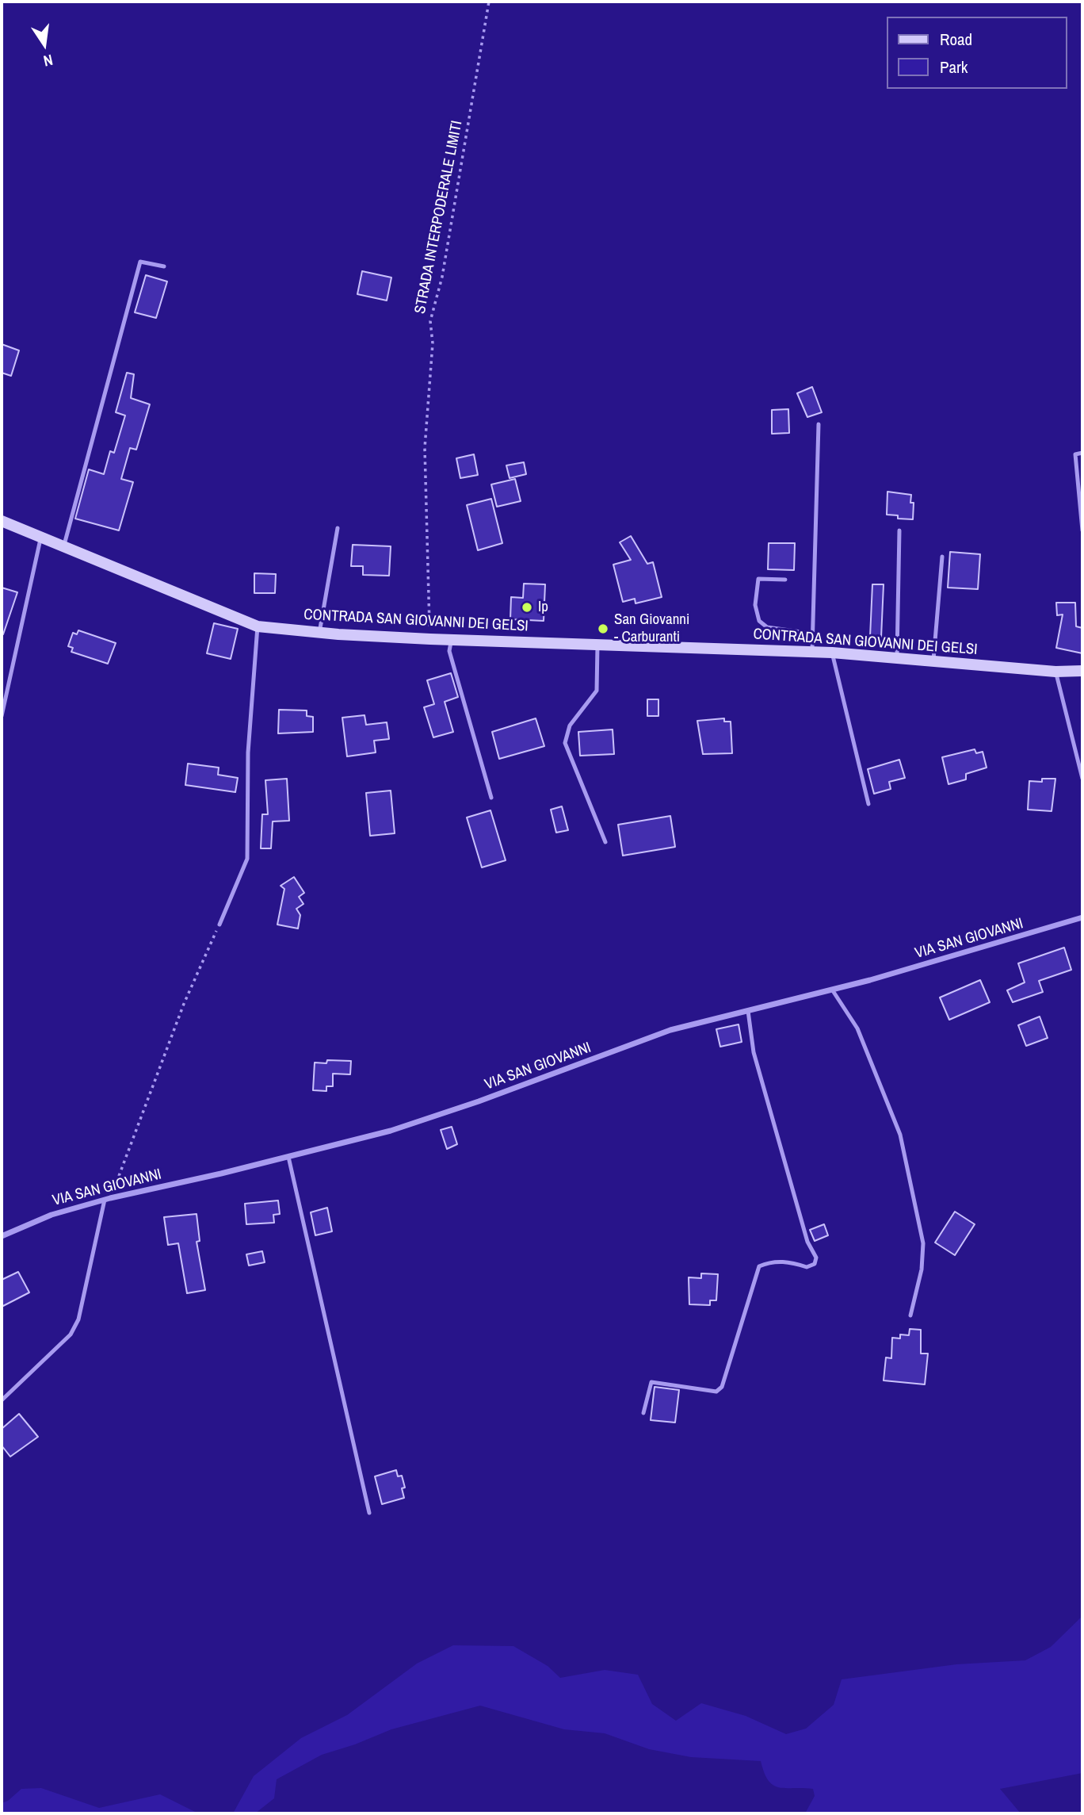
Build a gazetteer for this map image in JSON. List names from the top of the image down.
{
  "streets": {
    "main road": ["CONTRADA SAN GIOVANNI DEI GELSI"],
    "street": ["VIA SAN GIOVANNI"],
    "path": ["STRADA INTERPODERALE LIMITI"]
  },
  "crossings": [
    ["STRADA INTERPODERALE LIMITI", "CONTRADA SAN GIOVANNI DEI GELSI"]
  ],
  "places": ["Ip", "San Giovanni - Carburanti"],
  "legend": ["Road", "Park"],
  "north": "bottom"
}
